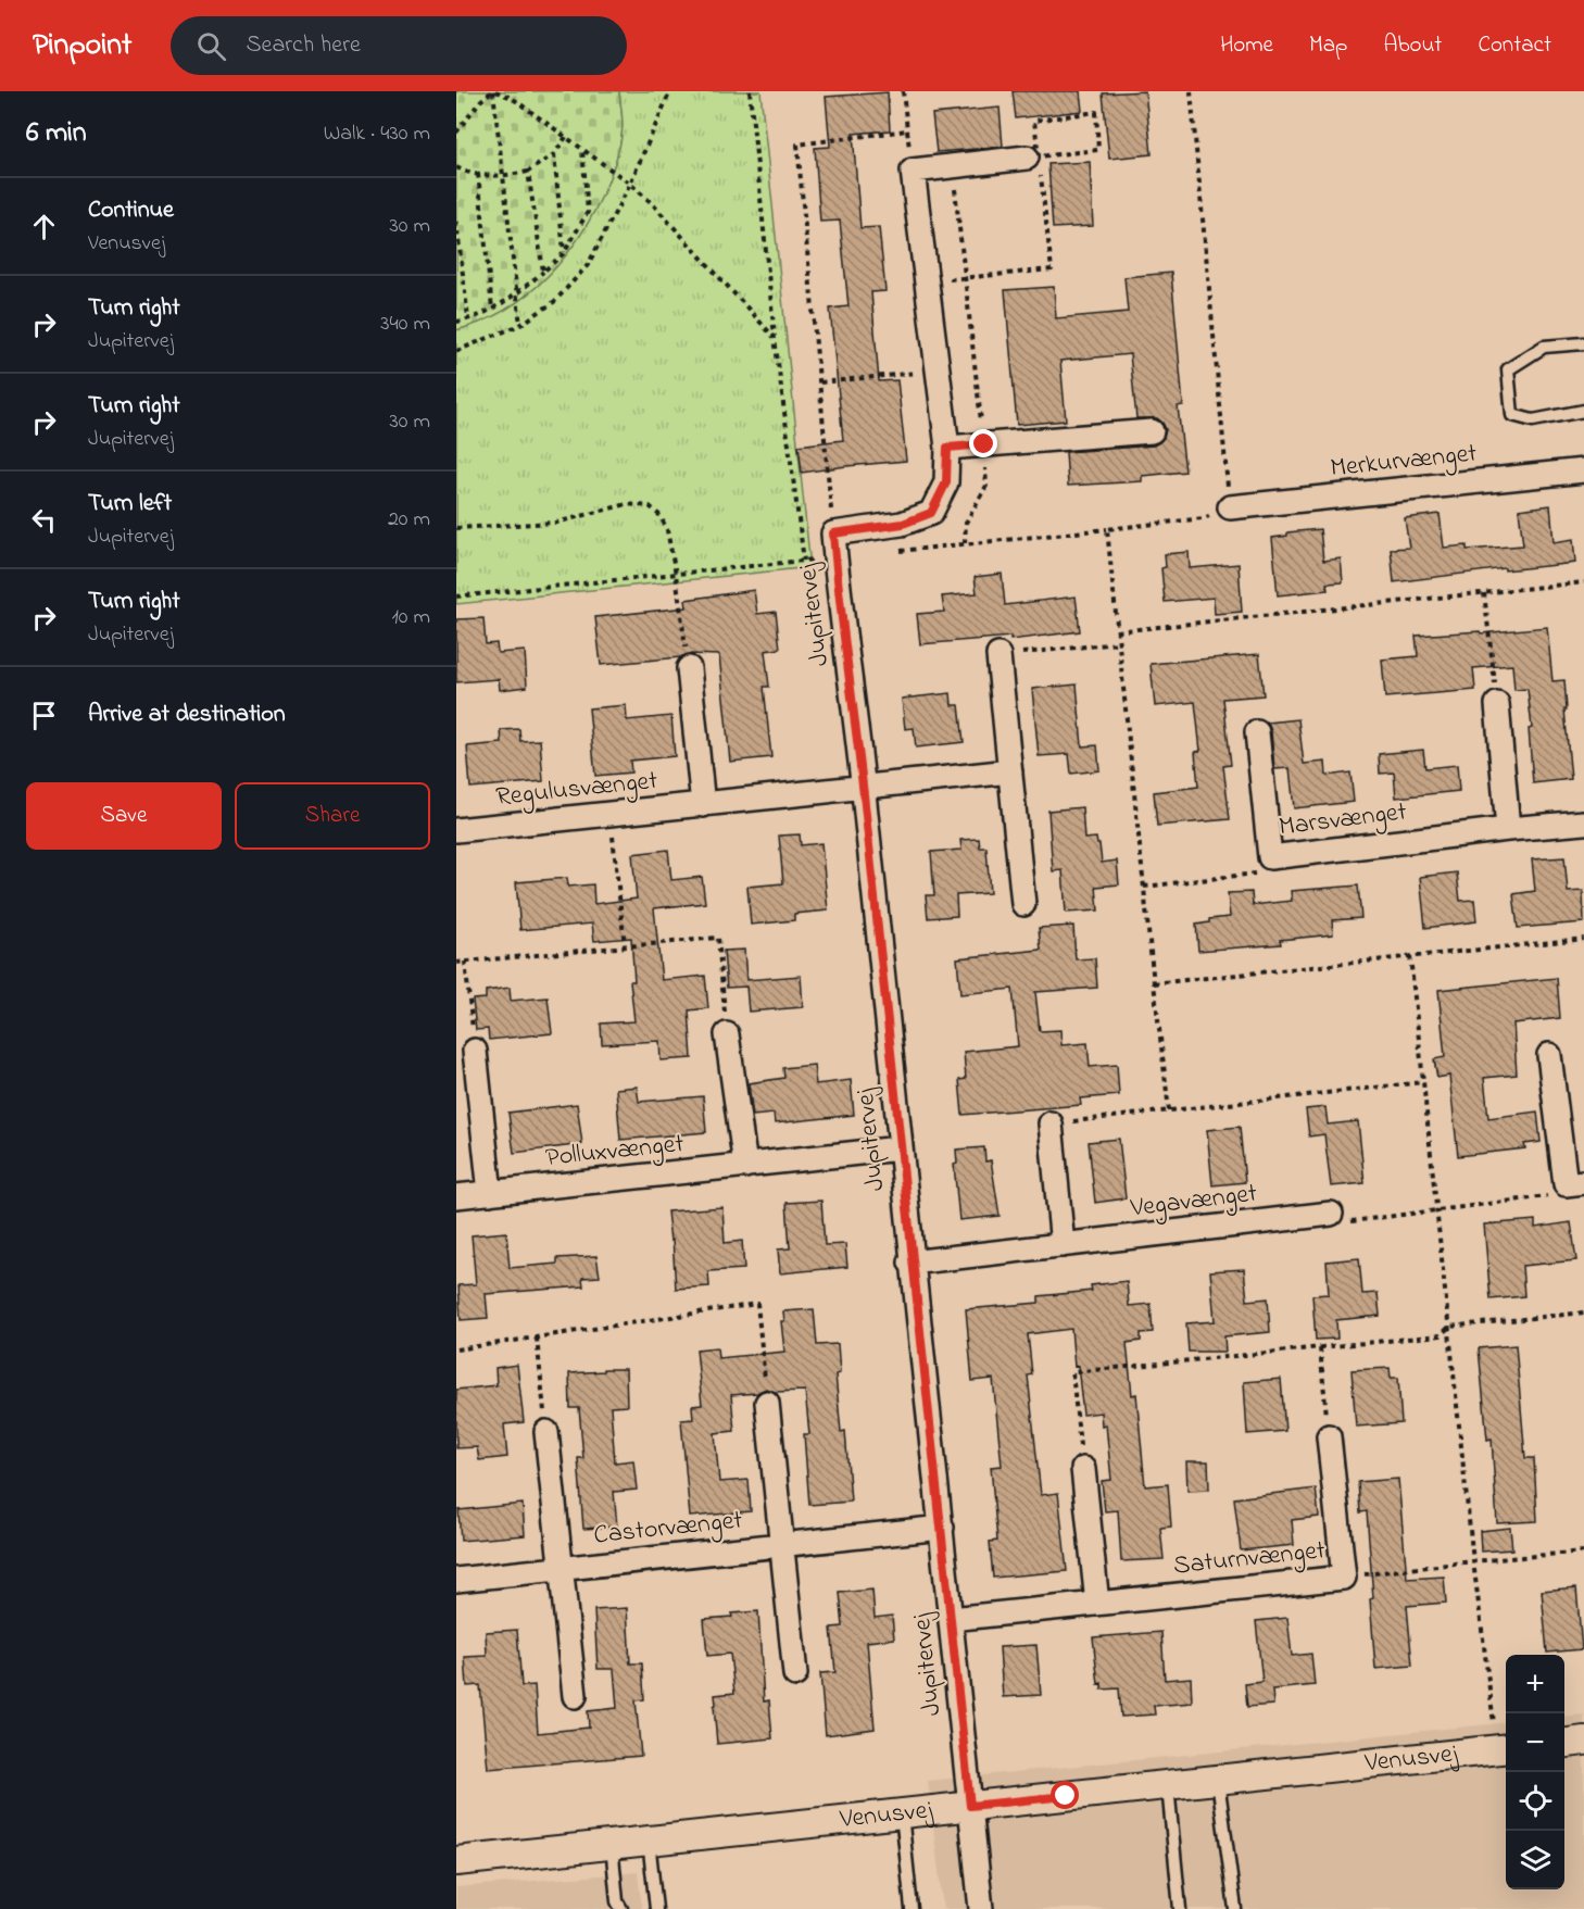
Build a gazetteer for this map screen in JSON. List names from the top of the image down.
{
  "streets": {
    "street": [
      "Merkurvænget",
      "Jupitervej",
      "Regulusvænget",
      "Marsvænget",
      "Polluxvænget",
      "Vegavænget",
      "Castorvænget",
      "Saturnvænget",
      "Venusvej"
    ]
  },
  "crossings": [
    ["Jupitervej", "Regulusvænget"],
    ["Jupitervej", "Polluxvænget"],
    ["Jupitervej", "Vegavænget"],
    ["Jupitervej", "Castorvænget"],
    ["Jupitervej", "Saturnvænget"],
    ["Jupitervej", "Venusvej"]
  ],
  "page": {
    "header": "Pinpoint",
    "search": "Search here",
    "nav": [
      "Home",
      "Map",
      "About",
      "Contact"
    ],
    "heading": ["6 min", "Walk · 430 m"],
    "list": [
      ["Continue", "Venusvej", "30 m"],
      ["Turn right", "Jupitervej", "340 m"],
      ["Turn right", "Jupitervej", "30 m"],
      ["Turn left", "Jupitervej", "20 m"],
      ["Turn right", "Jupitervej", "10 m"],
      "Arrive at destination"
    ],
    "buttons": ["Save", "Share"],
    "map_buttons": ["+", "−"]
  }
}
